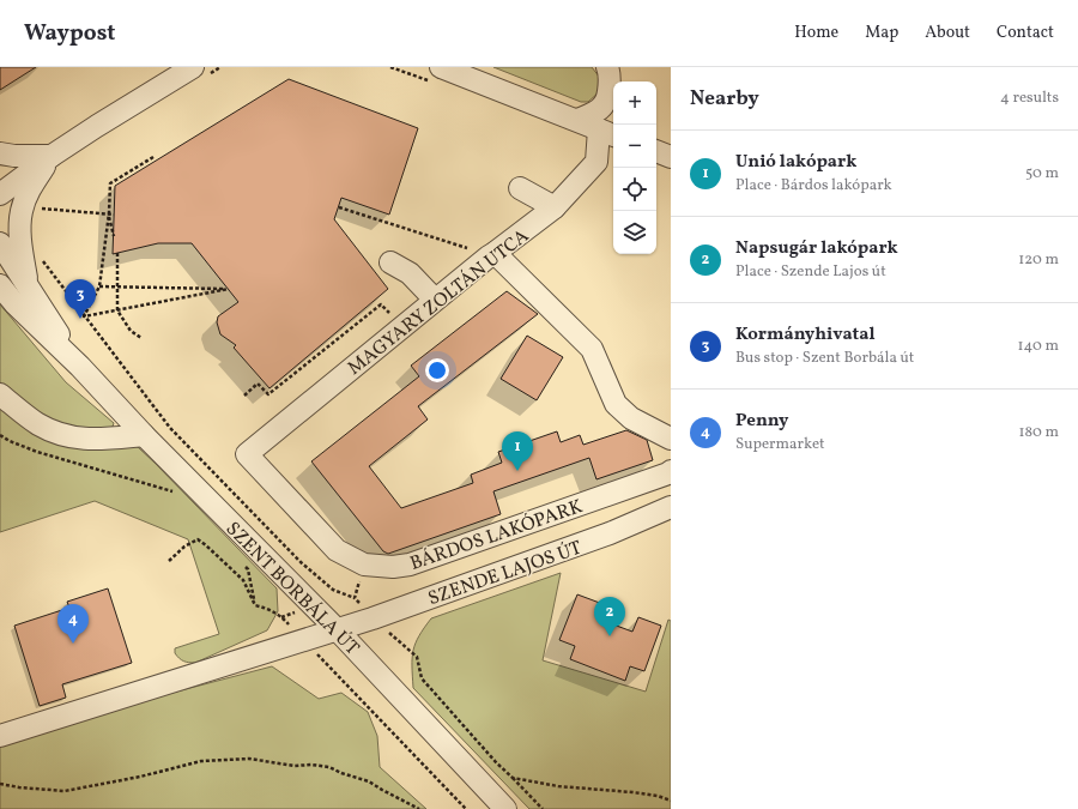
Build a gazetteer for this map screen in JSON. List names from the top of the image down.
{
  "streets": {
    "street": [
      "MAGYARY ZOLTÁN UTCA",
      "BÁRDOS LAKÓPARK",
      "SZENDE LAJOS ÚT",
      "SZENT BORBÁLA ÚT"
    ]
  },
  "crossings": [
    ["MAGYARY ZOLTÁN UTCA", "BÁRDOS LAKÓPARK"],
    ["SZENDE LAJOS ÚT", "SZENT BORBÁLA ÚT"]
  ],
  "page": {
    "header": "Waypost",
    "nav": [
      "Home",
      "Map",
      "About",
      "Contact"
    ],
    "heading": ["Nearby", "4 results"],
    "map_buttons": ["+", "−"],
    "list": [
      {
        "mark": "1",
        "name": "Unió lakópark",
        "note": "Place · Bárdos lakópark",
        "value": "50 m"
      },
      {
        "mark": "2",
        "name": "Napsugár lakópark",
        "note": "Place · Szende Lajos út",
        "value": "120 m"
      },
      {
        "mark": "3",
        "name": "Kormányhivatal",
        "note": "Bus stop · Szent Borbála út",
        "value": "140 m"
      },
      {
        "mark": "4",
        "name": "Penny",
        "note": "Supermarket",
        "value": "180 m"
      }
    ],
    "pins": [
      "3",
      "1",
      "2",
      "4"
    ]
  }
}
